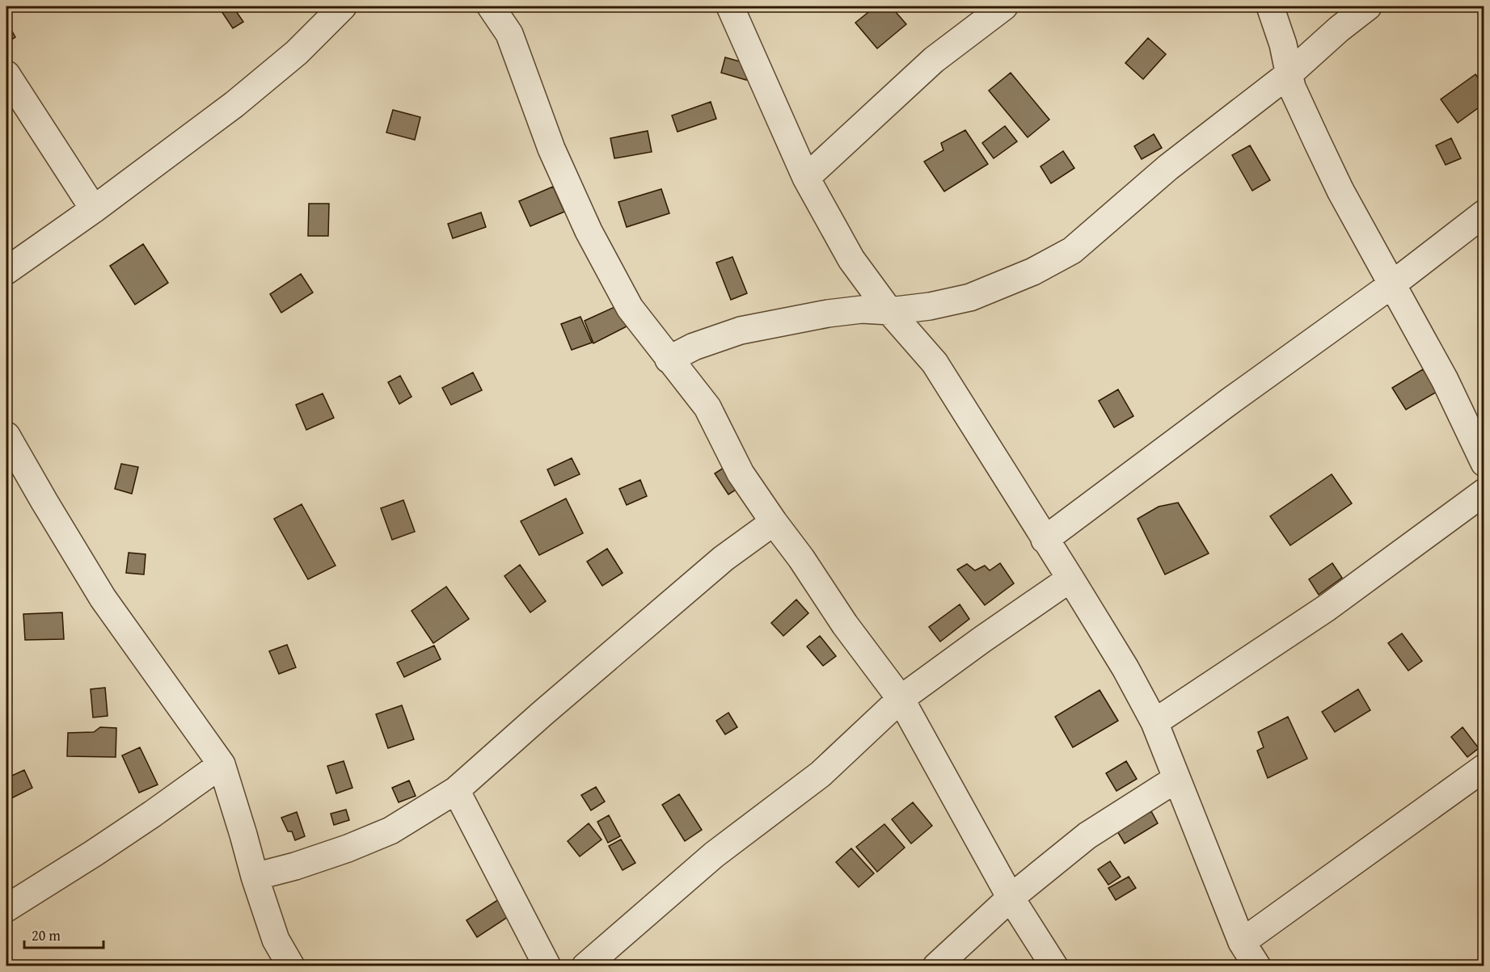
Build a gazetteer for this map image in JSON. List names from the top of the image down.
{
  "scale_bar": "20 m"
}
